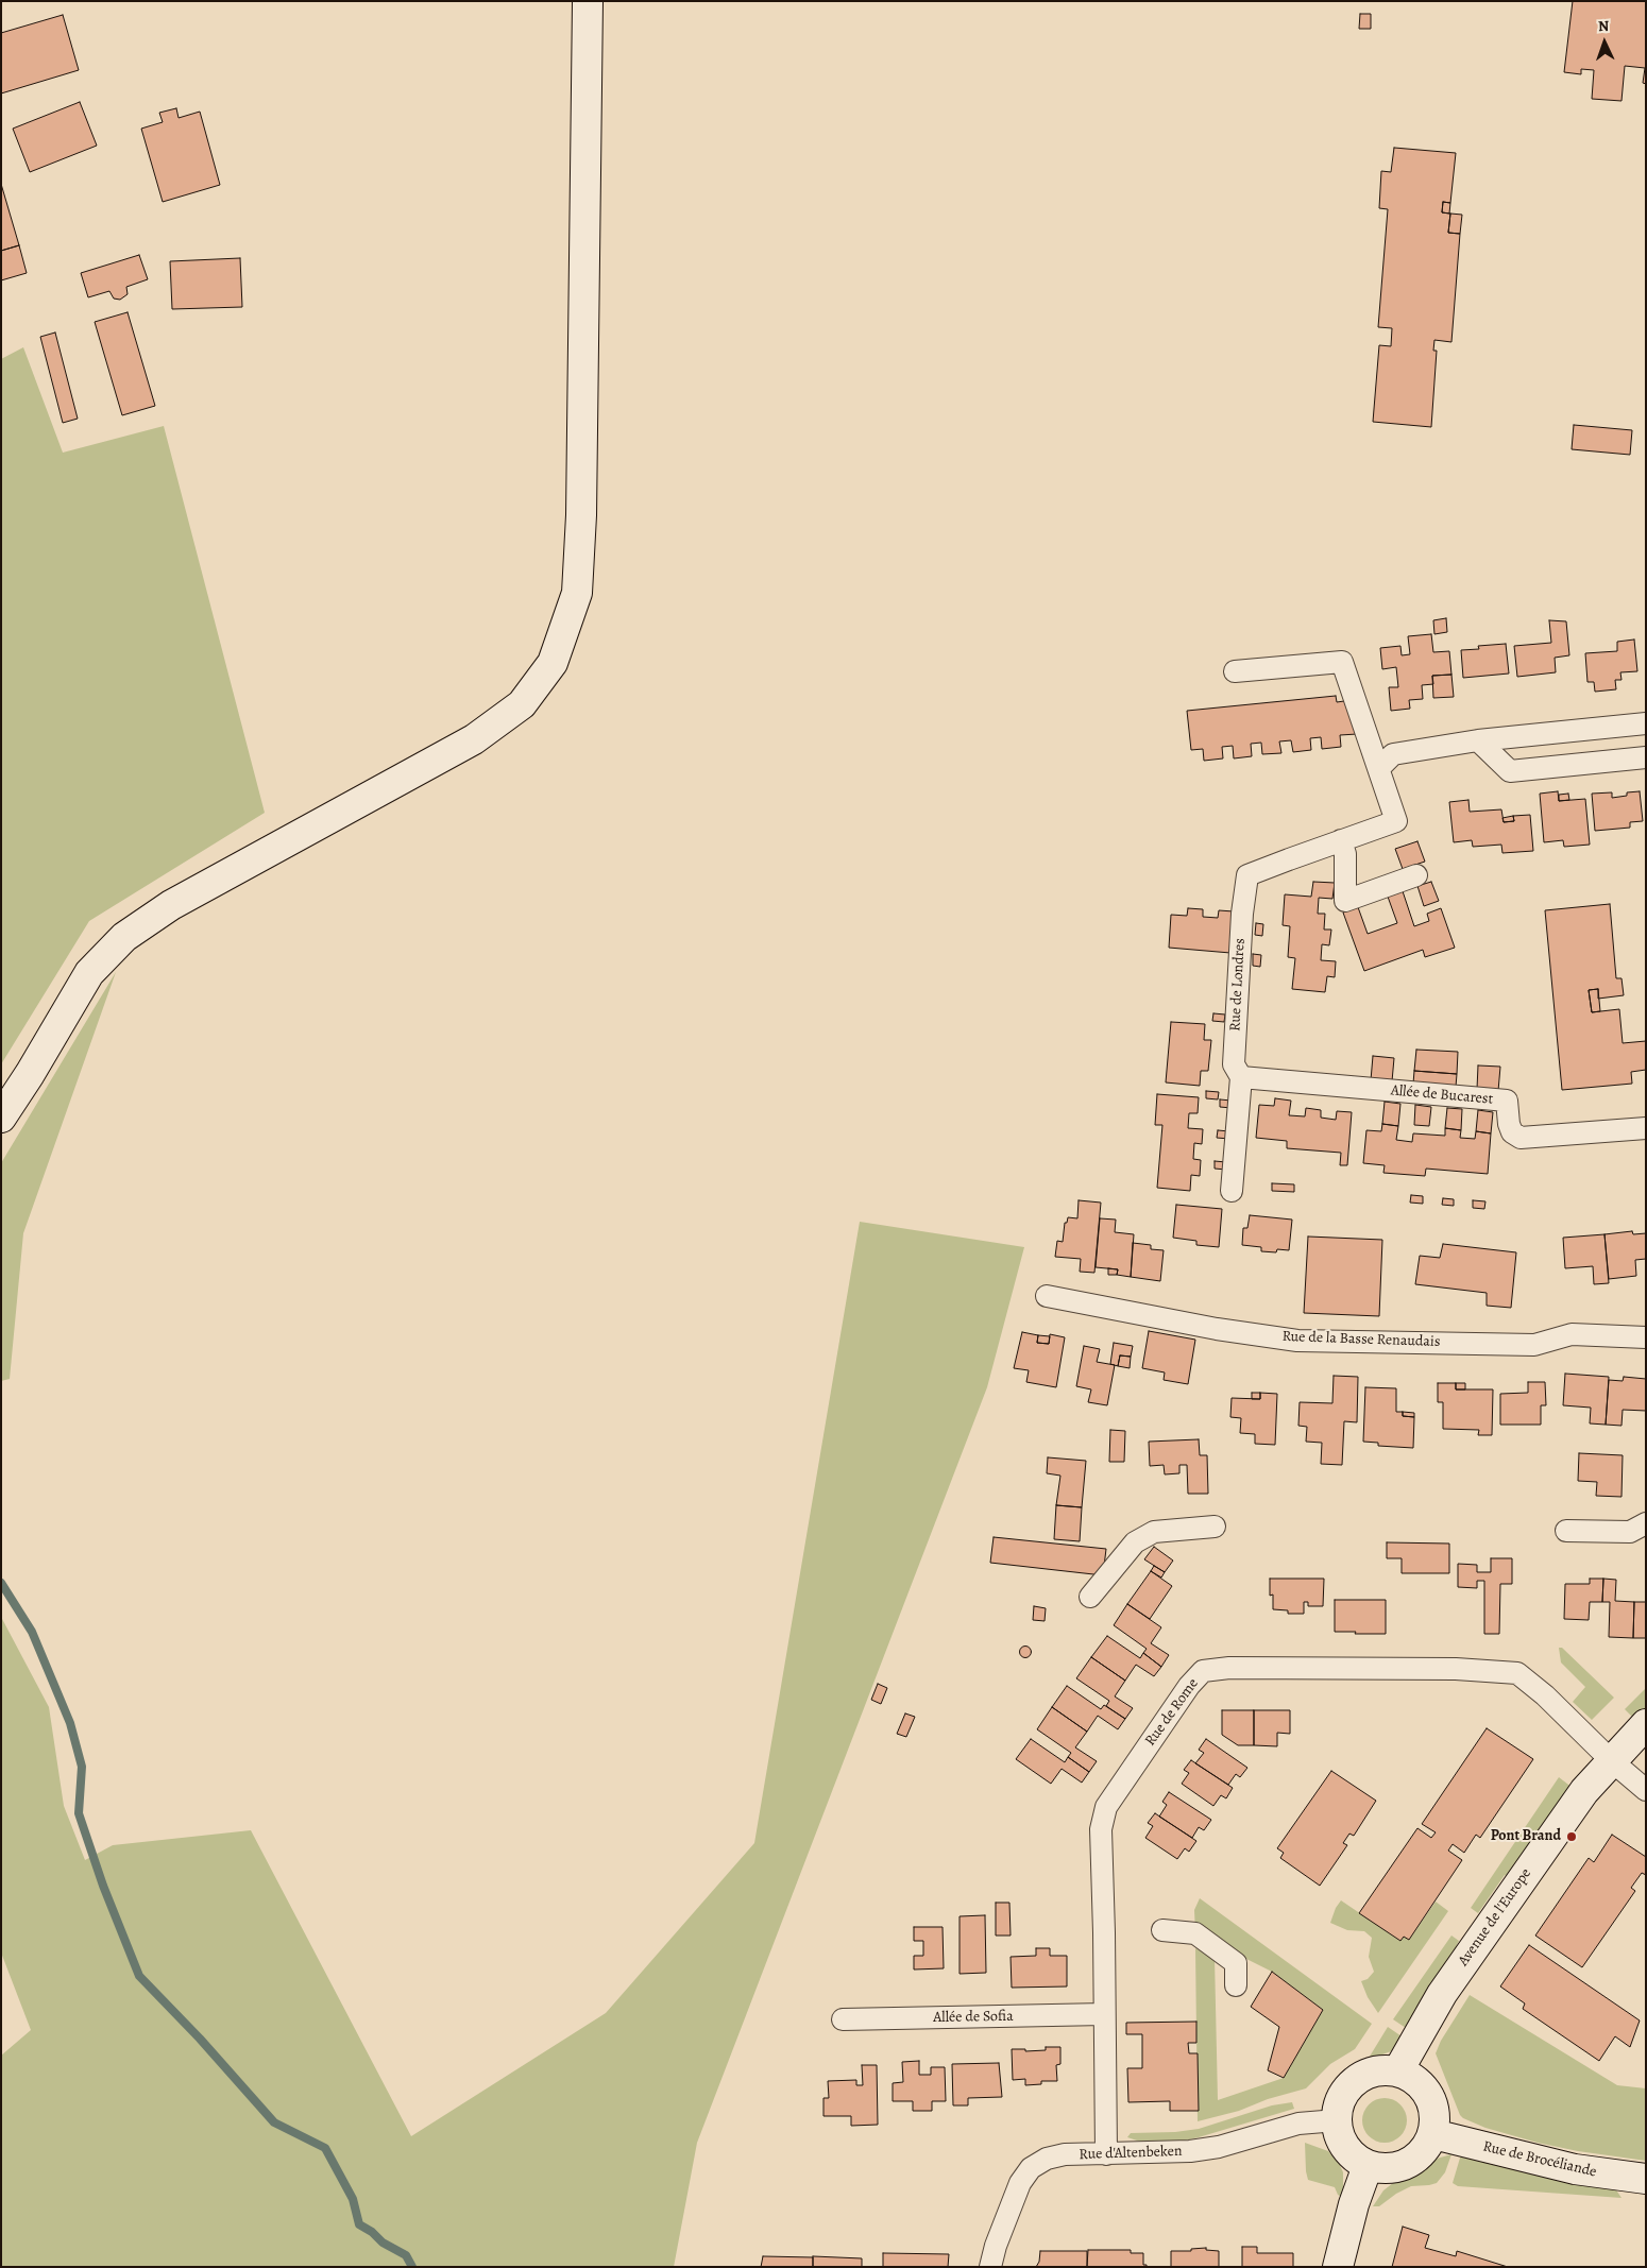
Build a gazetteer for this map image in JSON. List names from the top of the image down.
{
  "streets": {
    "street": [
      "Rue de Londres",
      "Allée de Bucarest",
      "Rue de la Basse Renaudais",
      "Rue de Rome",
      "Avenue de l'Europe",
      "Allée de Sofia",
      "Rue d'Altenbeken",
      "Rue de Brocéliande"
    ]
  },
  "crossings": [
    ["Rue de Londres", "Allée de Bucarest"],
    ["Rue de Rome", "Avenue de l'Europe"],
    ["Rue de Rome", "Allée de Sofia"],
    ["Rue de Rome", "Rue d'Altenbeken"],
    ["Avenue de l'Europe", "Rue d'Altenbeken"],
    ["Avenue de l'Europe", "Rue de Brocéliande"],
    ["Rue d'Altenbeken", "Rue de Brocéliande"]
  ],
  "places": ["Pont Brand"],
  "north": "top"
}
